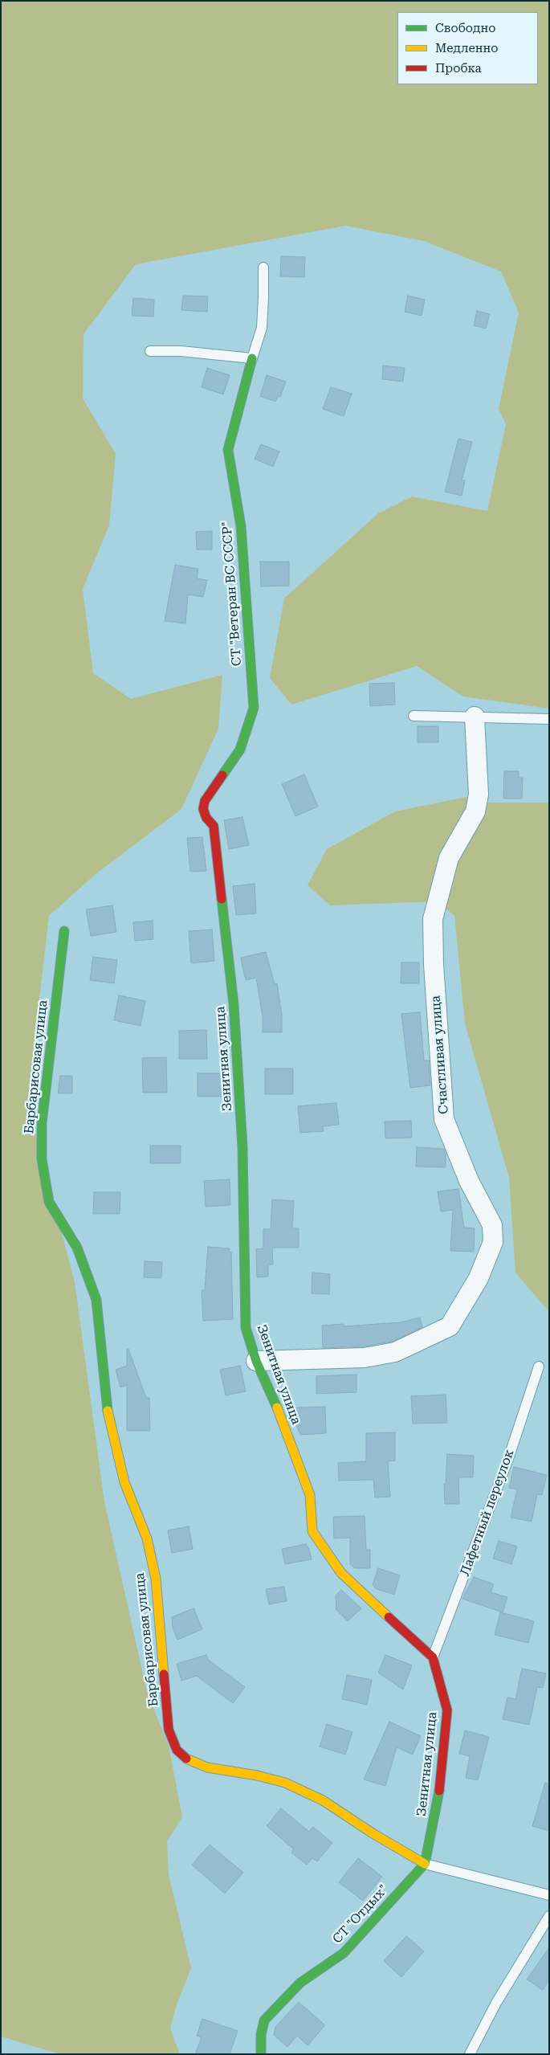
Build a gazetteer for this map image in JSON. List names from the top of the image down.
{
  "streets": {
    "street": [
      "СТ \"Ветеран ВС СССР\"",
      "Счастливая улица",
      "Зенитная улица",
      "Барбарисовая улица",
      "СТ \"Отдых\""
    ],
    "lane": ["Лафетный переулок"]
  },
  "crossings": [
    ["СТ \"Ветеран ВС СССР\"", "Зенитная улица"],
    ["Счастливая улица", "Зенитная улица"],
    ["Зенитная улица", "Барбарисовая улица"],
    ["Зенитная улица", "Лафетный переулок"],
    ["Зенитная улица", "СТ \"Отдых\""],
    ["Барбарисовая улица", "СТ \"Отдых\""]
  ],
  "legend": ["Свободно", "Медленно", "Пробка"]
}
